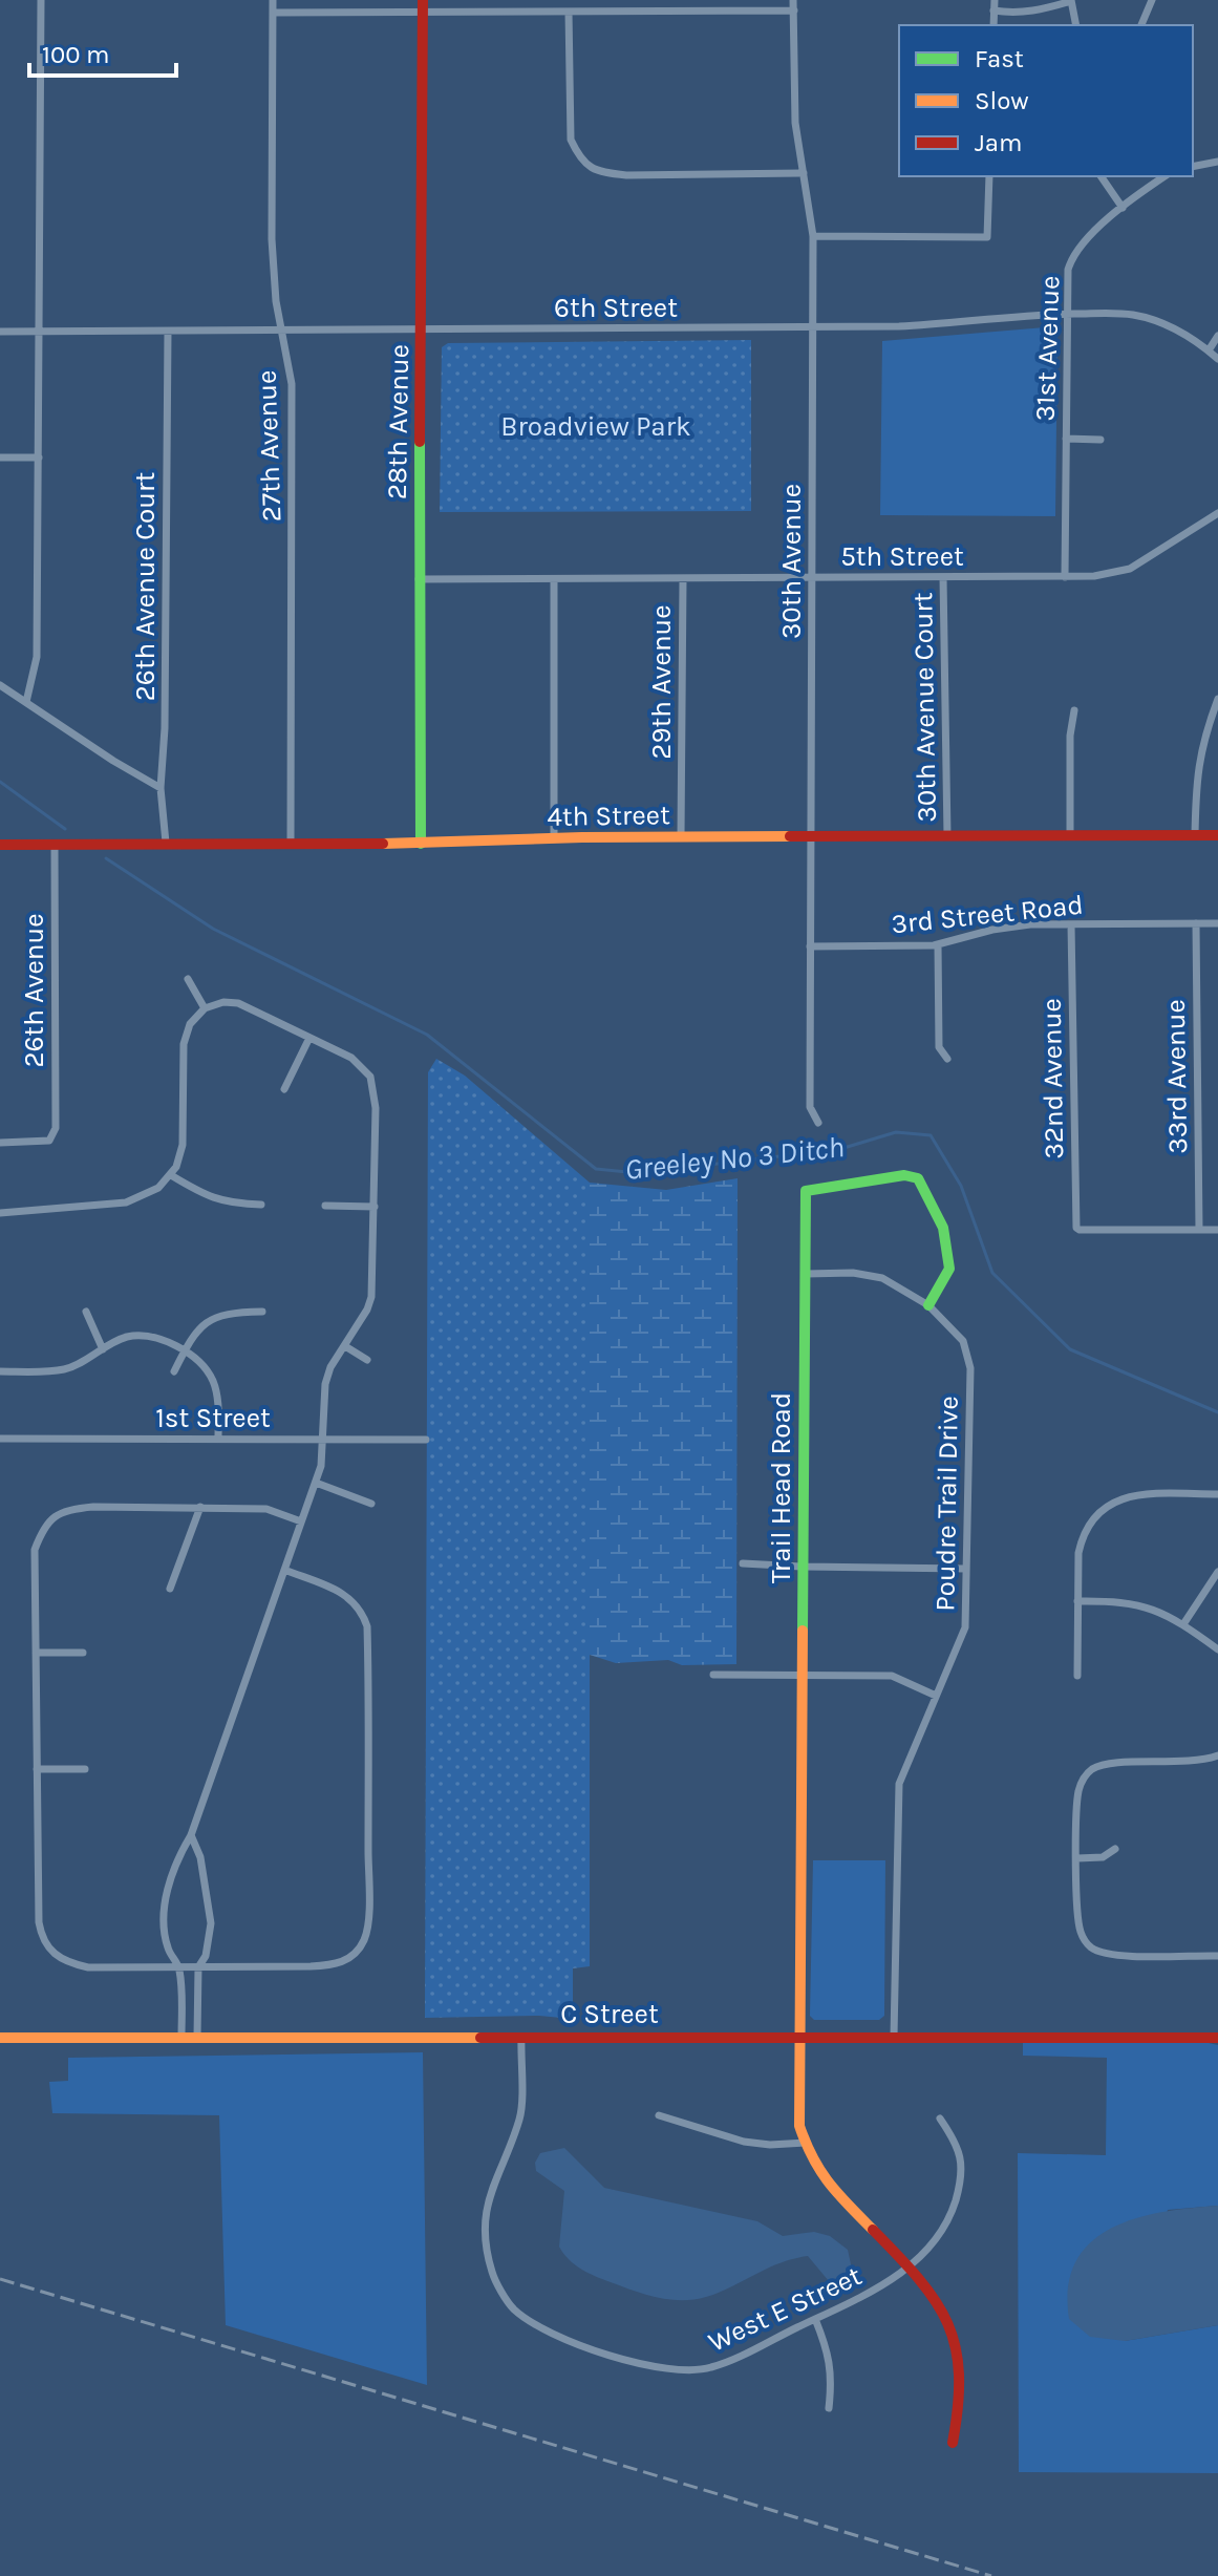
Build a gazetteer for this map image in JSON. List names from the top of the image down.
{
  "streets": {
    "street": [
      "6th Street",
      "31st Avenue",
      "28th Avenue",
      "27th Avenue",
      "5th Street",
      "30th Avenue",
      "26th Avenue Court",
      "29th Avenue",
      "30th Avenue Court",
      "4th Street",
      "3rd Street Road",
      "26th Avenue",
      "33rd Avenue",
      "32nd Avenue",
      "1st Street",
      "Trail Head Road",
      "Poudre Trail Drive",
      "C Street",
      "West E Street"
    ]
  },
  "crossings": [
    ["6th Street", "31st Avenue"],
    ["6th Street", "28th Avenue"],
    ["6th Street", "27th Avenue"],
    ["6th Street", "30th Avenue"],
    ["6th Street", "26th Avenue Court"],
    ["31st Avenue", "5th Street"],
    ["28th Avenue", "5th Street"],
    ["28th Avenue", "4th Street"],
    ["27th Avenue", "4th Street"],
    ["5th Street", "30th Avenue"],
    ["5th Street", "29th Avenue"],
    ["5th Street", "30th Avenue Court"],
    ["30th Avenue", "4th Street"],
    ["30th Avenue", "3rd Street Road"],
    ["26th Avenue Court", "4th Street"],
    ["29th Avenue", "4th Street"],
    ["30th Avenue Court", "4th Street"],
    ["4th Street", "26th Avenue"],
    ["3rd Street Road", "33rd Avenue"],
    ["3rd Street Road", "32nd Avenue"],
    ["33rd Avenue", "32nd Avenue"],
    ["Trail Head Road", "Poudre Trail Drive"],
    ["Trail Head Road", "C Street"],
    ["Poudre Trail Drive", "C Street"],
    ["C Street", "West E Street"]
  ],
  "water": ["Greeley No 3 Ditch"],
  "parks": ["Broadview Park"],
  "legend": ["Fast", "Slow", "Jam"],
  "scale_bar": "100 m"
}
